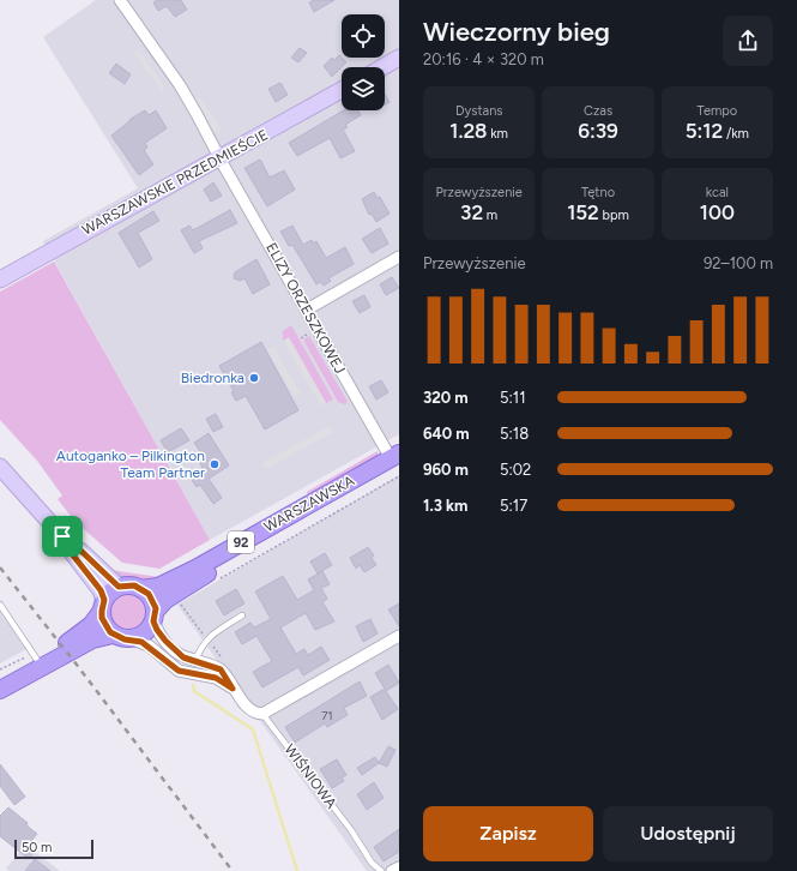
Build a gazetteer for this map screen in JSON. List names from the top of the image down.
{
  "streets": {
    "main road": ["WARSZAWSKA", "92"],
    "street": ["WARSZAWSKIE PRZEDMIEŚCIE", "ELIZY ORZESZKOWEJ", "WIŚNIOWA"]
  },
  "crossings": [
    ["WARSZAWSKIE PRZEDMIEŚCIE", "ELIZY ORZESZKOWEJ"],
    ["ELIZY ORZESZKOWEJ", "WARSZAWSKA"],
    ["WARSZAWSKA", "92"],
    ["WARSZAWSKA", "WIŚNIOWA"],
    ["92", "WIŚNIOWA"]
  ],
  "places": ["Biedronka", "Autoganko – Pilkington Team Partner"],
  "house_numbers": ["71"],
  "scale_bar": "50 m",
  "page": {
    "heading": ["Wieczorny bieg", "20:16 · 4 × 320 m"],
    "stats": [
      ["Dystans", "1.28 km"],
      ["Czas", "6:39"],
      ["Tempo", "5:12 /km"],
      ["Przewyższenie", "32 m"],
      ["Tętno", "152 bpm"],
      ["kcal", "100"]
    ],
    "chart": ["Przewyższenie", "92–100 m"],
    "list": [
      {
        "name": "320 m",
        "note": "5:11"
      },
      {
        "name": "640 m",
        "note": "5:18"
      },
      {
        "name": "960 m",
        "note": "5:02"
      },
      {
        "name": "1.3 km",
        "note": "5:17"
      }
    ],
    "buttons": ["Zapisz", "Udostępnij"],
    "scale": "50 m"
  }
}
